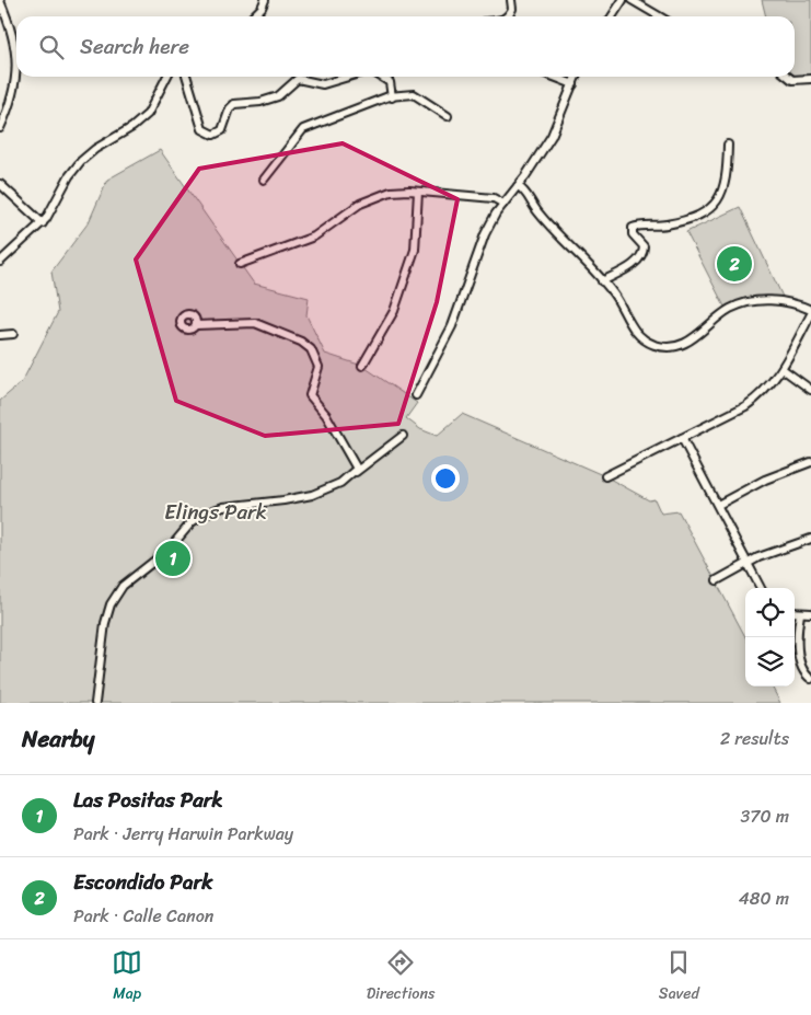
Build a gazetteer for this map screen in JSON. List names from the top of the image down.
{
  "parks": ["Elings Park"],
  "page": {
    "search": "Search here",
    "pins": ["2", "1"],
    "heading": ["Nearby", "2 results"],
    "list": [
      {
        "mark": "1",
        "name": "Las Positas Park",
        "note": "Park · Jerry Harwin Parkway",
        "value": "370 m"
      },
      {
        "mark": "2",
        "name": "Escondido Park",
        "note": "Park · Calle Canon",
        "value": "480 m"
      }
    ],
    "nav": ["Map", "Directions", "Saved"]
  }
}
